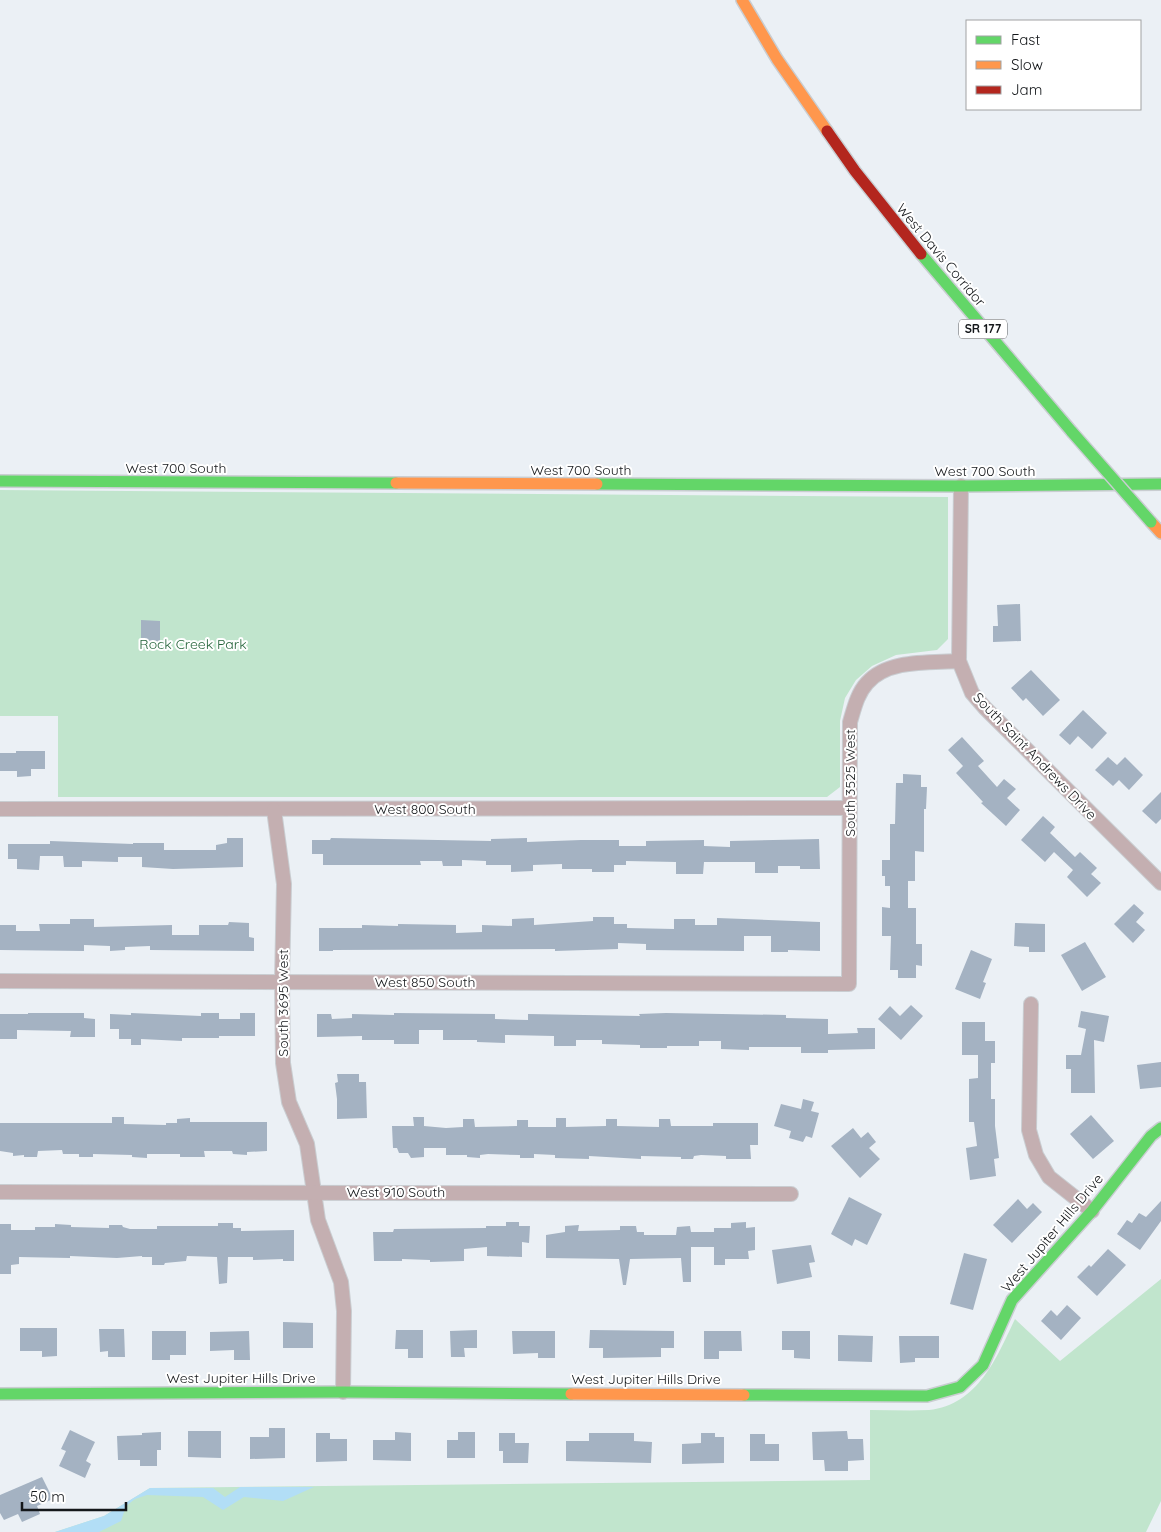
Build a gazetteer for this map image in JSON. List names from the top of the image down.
{
  "streets": {
    "street": [
      "West Davis Corridor",
      "SR 177",
      "West 700 South",
      "South Saint Andrews Drive",
      "South 3525 West",
      "West 800 South",
      "West 850 South",
      "South 3695 West",
      "West 910 South",
      "West Jupiter Hills Drive"
    ]
  },
  "crossings": [
    ["West 700 South", "South Saint Andrews Drive"],
    ["South Saint Andrews Drive", "South 3525 West"],
    ["South 3525 West", "West 800 South"],
    ["South 3525 West", "West 850 South"],
    ["West 800 South", "South 3695 West"],
    ["West 850 South", "South 3695 West"],
    ["South 3695 West", "West 910 South"],
    ["South 3695 West", "West Jupiter Hills Drive"]
  ],
  "parks": ["Rock Creek Park"],
  "legend": ["Fast", "Slow", "Jam"],
  "scale_bar": "50 m"
}
